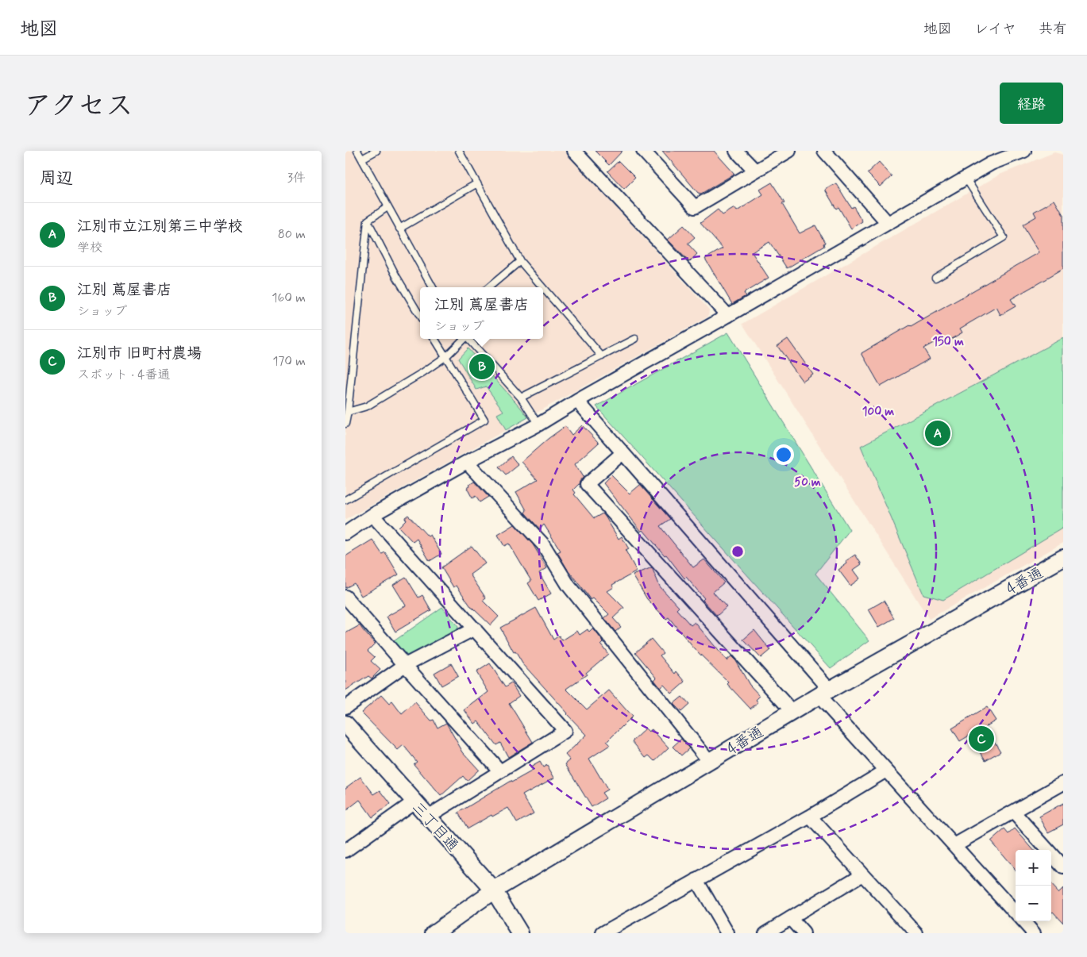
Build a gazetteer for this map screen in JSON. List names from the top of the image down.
{
  "streets": {
    "street": ["4番通", "三丁目通"]
  },
  "crossings": [
    ["4番通", "三丁目通"]
  ],
  "page": {
    "header": "地図",
    "nav": ["地図", "レイヤ", "共有"],
    "title": "アクセス",
    "buttons": "経路",
    "heading": ["周辺", "3件"],
    "list": [
      {
        "mark": "A",
        "name": "江別市立江別第三中学校",
        "note": "学校",
        "value": "80 m"
      },
      {
        "mark": "B",
        "name": "江別 蔦屋書店",
        "note": "ショップ",
        "value": "160 m"
      },
      {
        "mark": "C",
        "name": "江別市 旧町村農場",
        "note": "スポット · 4番通",
        "value": "170 m"
      }
    ],
    "popup": ["江別 蔦屋書店", "ショップ"],
    "pins": ["B", "A", "C"],
    "map_buttons": ["+", "−"]
  },
  "rings": ["150 m", "100 m", "50 m"]
}
